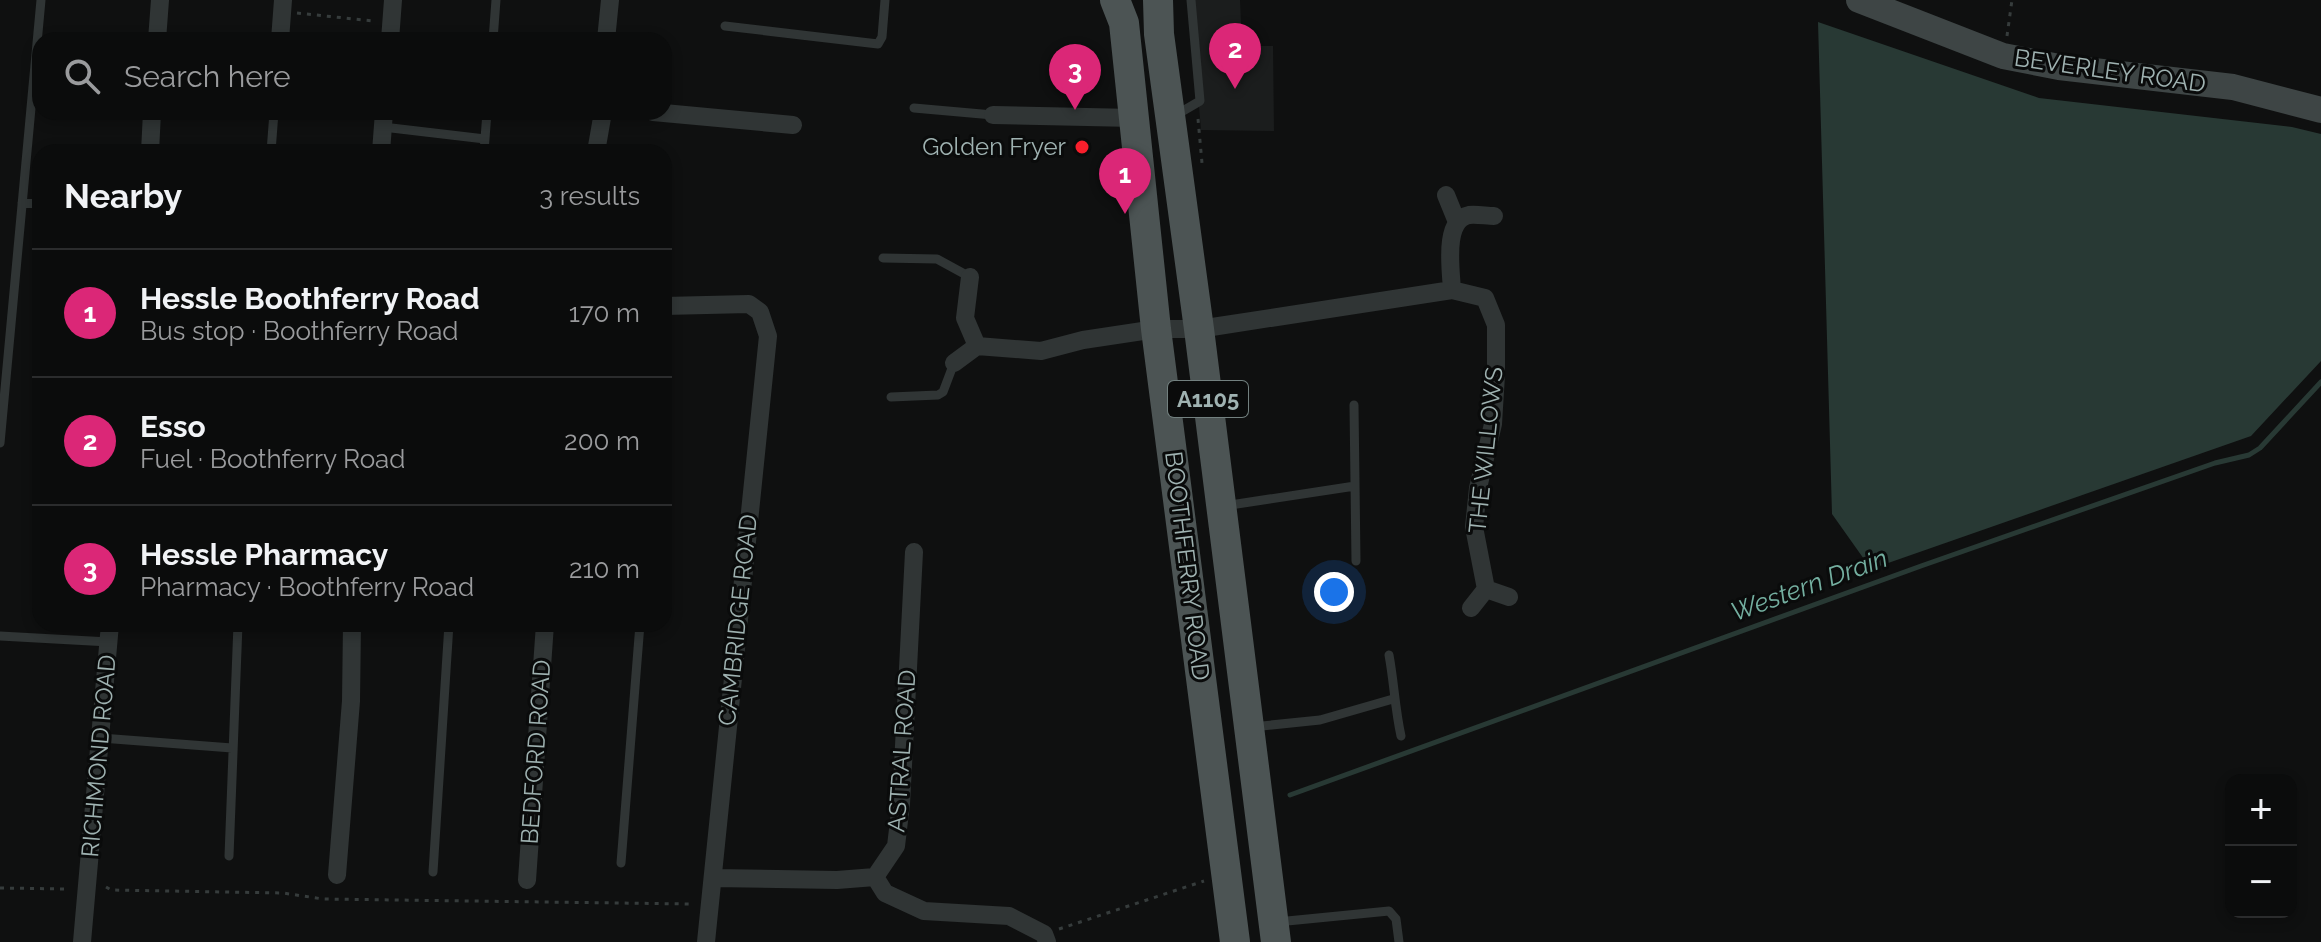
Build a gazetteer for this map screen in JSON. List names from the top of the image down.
{
  "streets": {
    "main road": ["BEVERLEY ROAD", "A1105", "BOOTHFERRY ROAD"],
    "street": [
      "THE WILLOWS",
      "CAMBRIDGE ROAD",
      "ASTRAL ROAD",
      "BEDFORD ROAD",
      "RICHMOND ROAD"
    ]
  },
  "crossings": [
    ["THE WILLOWS", "BOOTHFERRY ROAD"]
  ],
  "water": ["Western Drain"],
  "places": ["Golden Fryer"],
  "page": {
    "pins": ["2", "3", "1"],
    "search": "Search here",
    "heading": ["Nearby", "3 results"],
    "list": [
      {
        "mark": "1",
        "name": "Hessle Boothferry Road",
        "note": "Bus stop · Boothferry Road",
        "value": "170 m"
      },
      {
        "mark": "2",
        "name": "Esso",
        "note": "Fuel · Boothferry Road",
        "value": "200 m"
      },
      {
        "mark": "3",
        "name": "Hessle Pharmacy",
        "note": "Pharmacy · Boothferry Road",
        "value": "210 m"
      }
    ],
    "map_buttons": ["+", "−"]
  }
}
